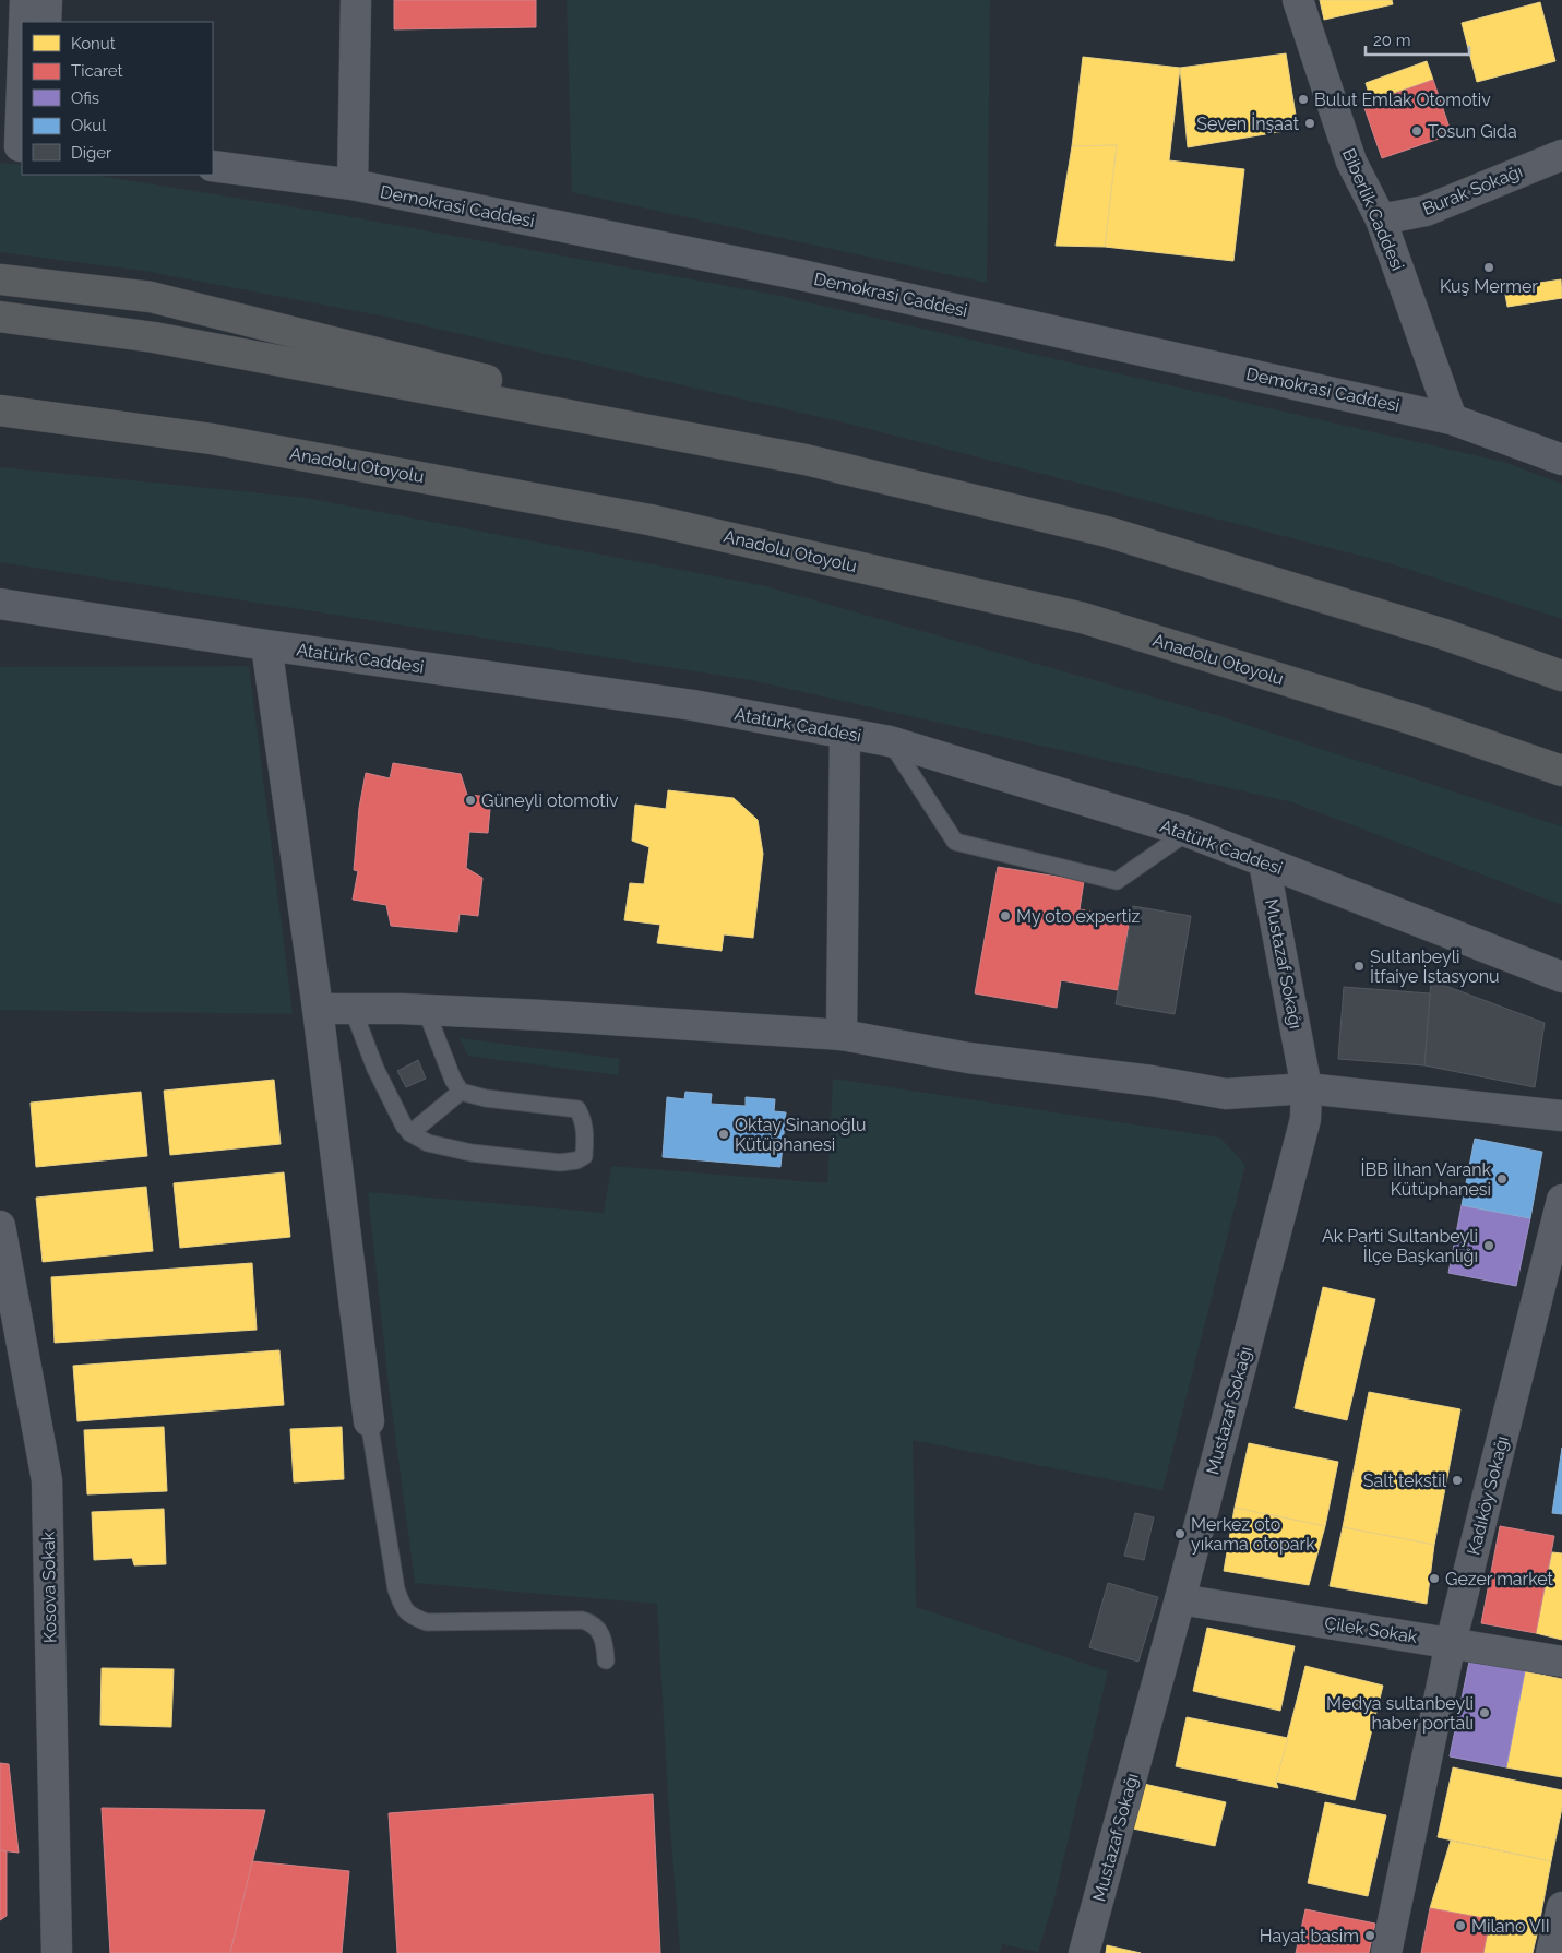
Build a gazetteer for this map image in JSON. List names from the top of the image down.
{
  "streets": {
    "highway": ["Anadolu Otoyolu"],
    "street": [
      "Burak Sokağı",
      "Demokrasi Caddesi",
      "Biberlik Caddesi",
      "Atatürk Caddesi",
      "Mustazaf Sokağı",
      "Kadıköy Sokağı",
      "Kosova Sokak",
      "Çilek Sokak"
    ]
  },
  "crossings": [
    ["Burak Sokağı", "Biberlik Caddesi"],
    ["Demokrasi Caddesi", "Biberlik Caddesi"],
    ["Atatürk Caddesi", "Mustazaf Sokağı"],
    ["Mustazaf Sokağı", "Çilek Sokak"],
    ["Kadıköy Sokağı", "Çilek Sokak"]
  ],
  "places": [
    "Bulut Emlak Otomotiv",
    "Seven İnşaat",
    "Tosun Gıda",
    "Kuş Mermer",
    "Güneyli otomotiv",
    "My oto expertiz",
    "Sultanbeyli İtfaiye İstasyonu",
    "Oktay Sinanoğlu Kütüphanesi",
    "İBB İlhan Varank Kütüphanesi",
    "Ak Parti Sultanbeyli İlçe Başkanlığı",
    "Salt tekstil",
    "Merkez oto yıkama otopark",
    "Gezer market",
    "Medya sultanbeyli haber portalı",
    "Milano VII",
    "Hayat basim"
  ],
  "legend": [
    "Konut",
    "Ticaret",
    "Ofis",
    "Okul",
    "Diğer"
  ],
  "scale_bar": "20 m"
}
